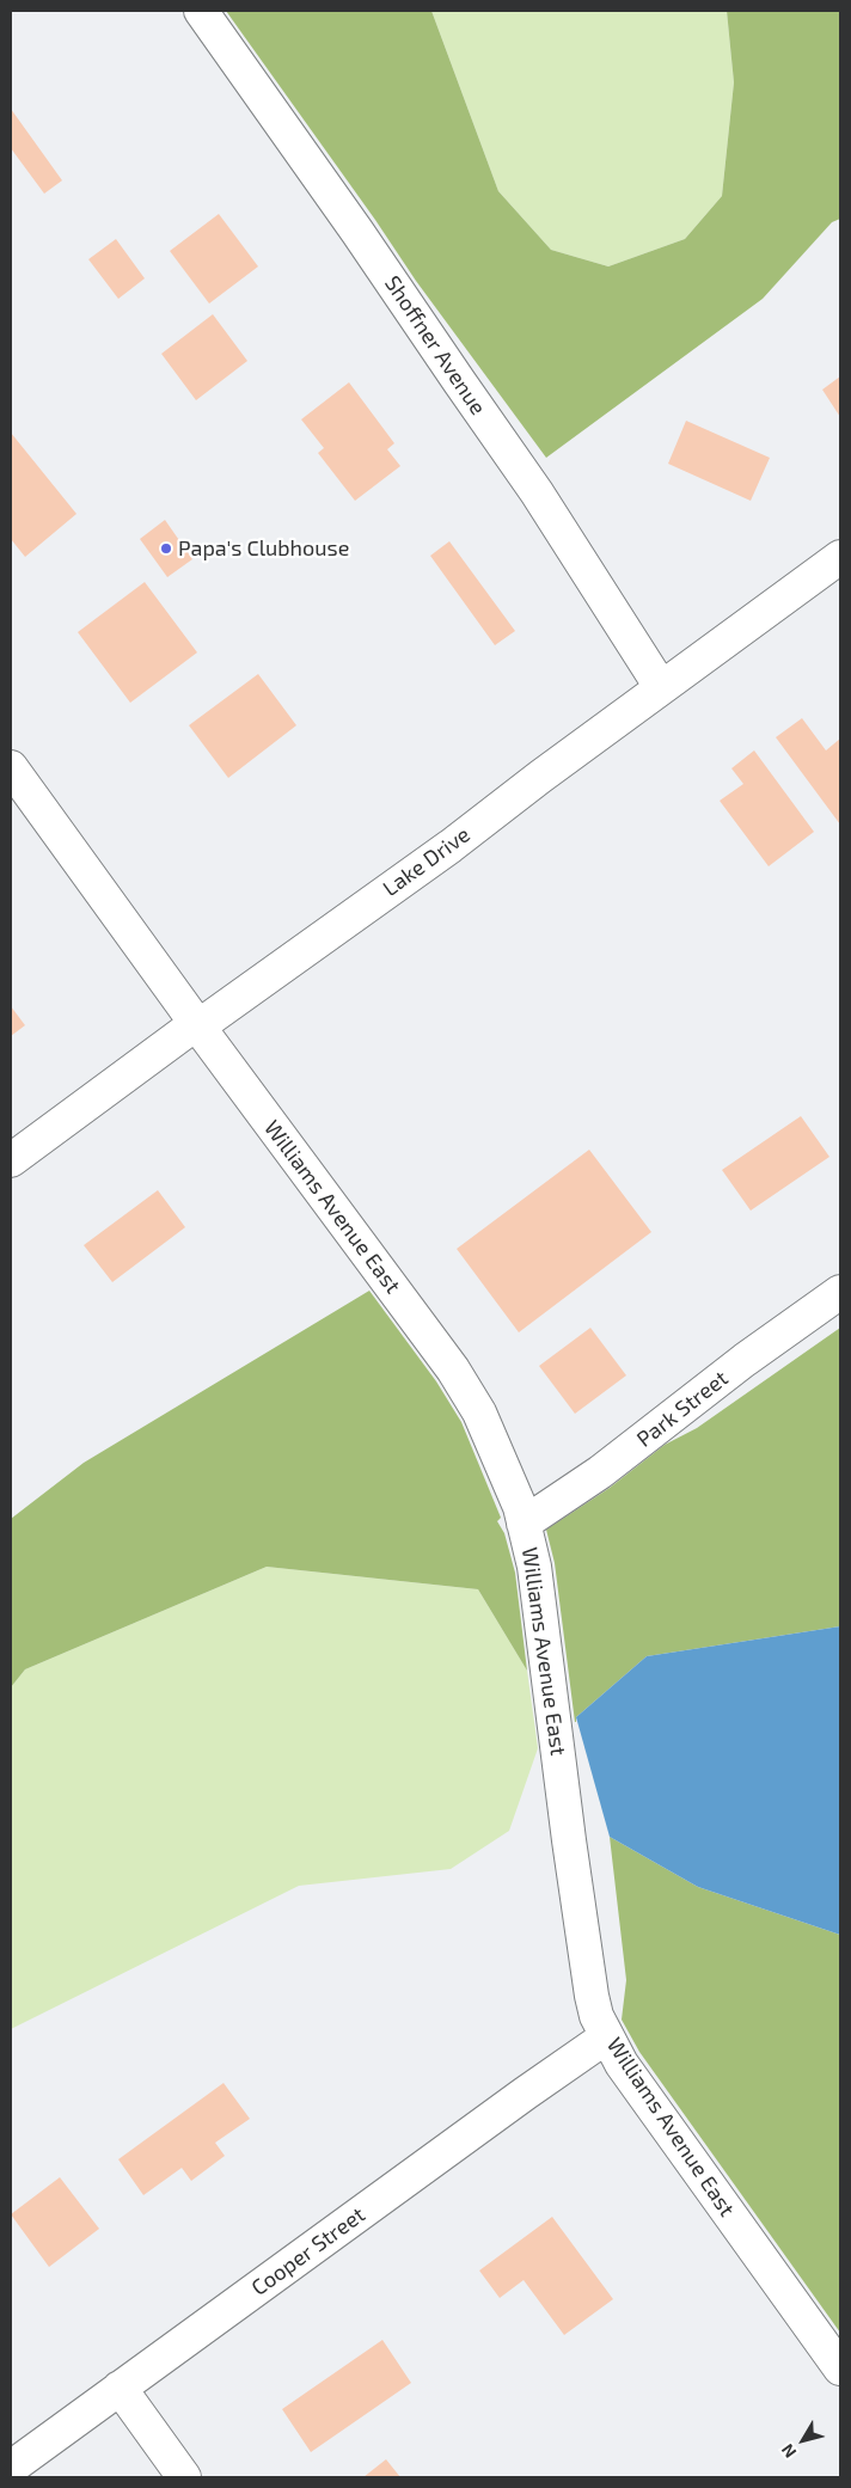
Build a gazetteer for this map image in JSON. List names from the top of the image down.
{
  "streets": {
    "street": [
      "Shoffner Avenue",
      "Lake Drive",
      "Williams Avenue East",
      "Park Street",
      "Cooper Street"
    ]
  },
  "crossings": [
    ["Shoffner Avenue", "Lake Drive"],
    ["Lake Drive", "Williams Avenue East"],
    ["Williams Avenue East", "Park Street"],
    ["Williams Avenue East", "Cooper Street"]
  ],
  "places": ["Papa's Clubhouse"],
  "north": "bottom left"
}
